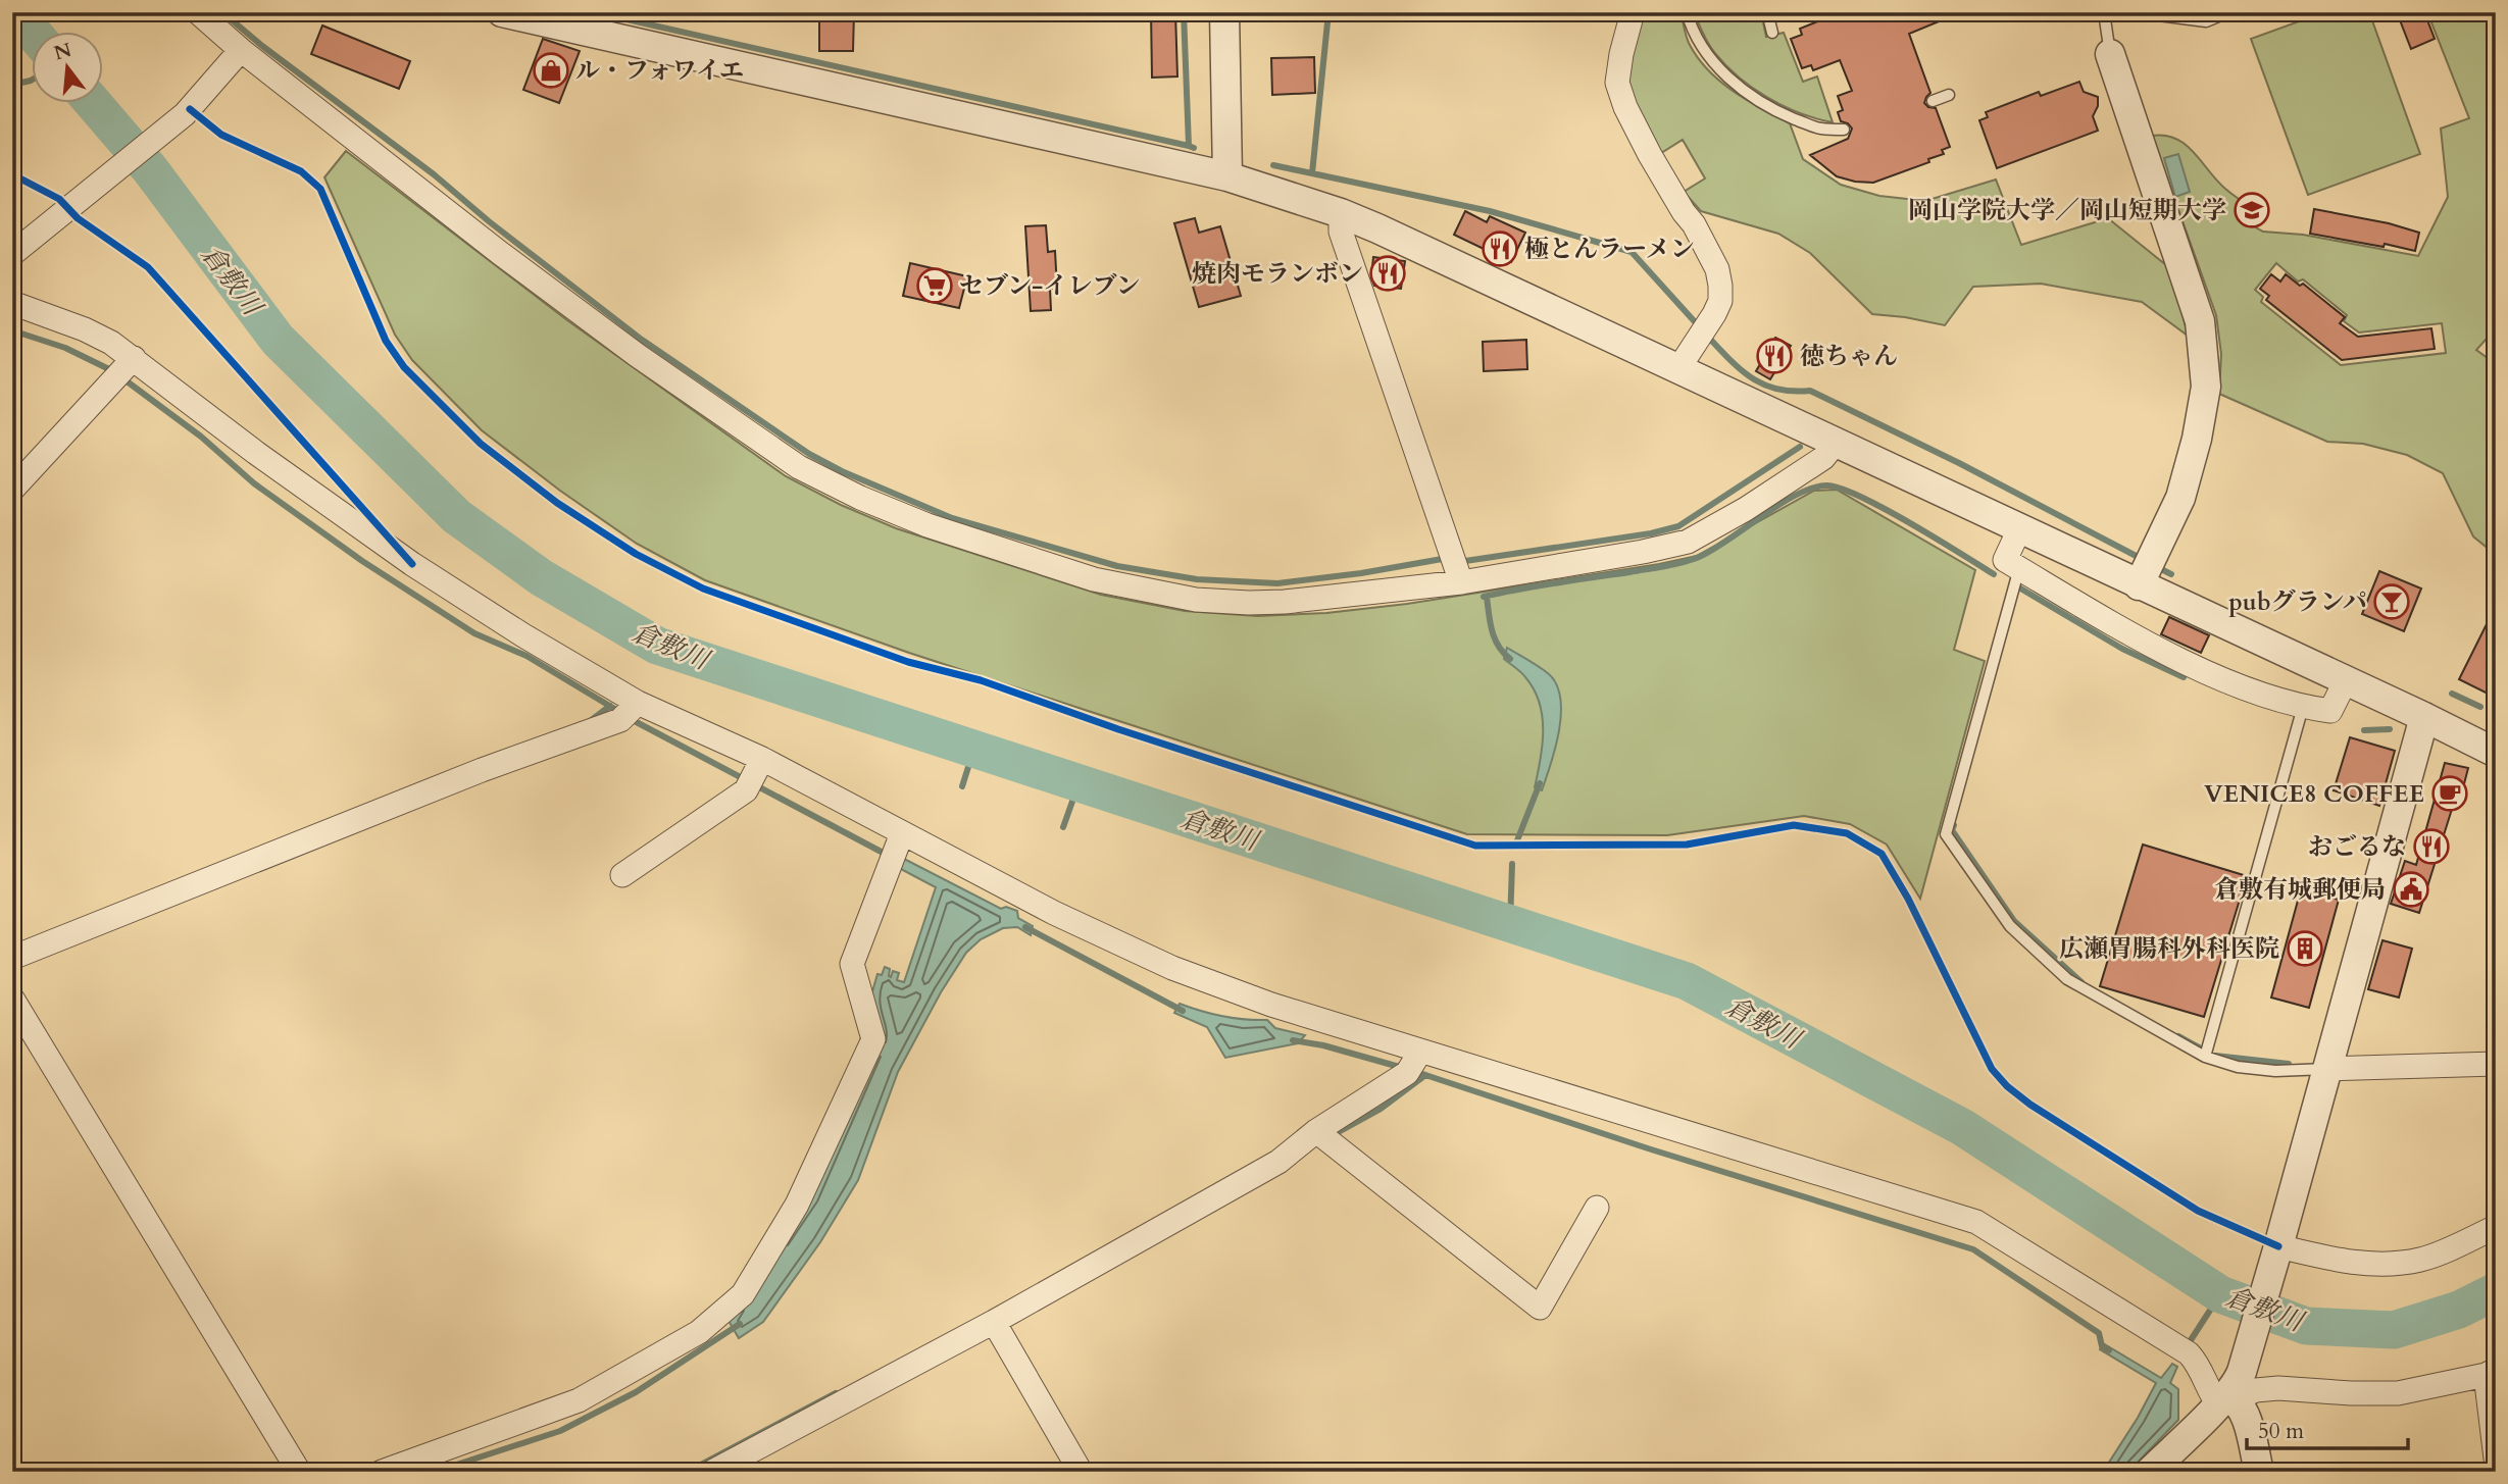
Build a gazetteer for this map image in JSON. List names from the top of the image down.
{
  "water": ["倉敷川"],
  "places": {
    "shop": ["ル・フォワイエ"],
    "school or university": ["岡山学院大学／岡山短期大学"],
    "restaurant": [
      "極とんラーメン",
      "焼肉モランボン",
      "徳ちゃん",
      "おごるな"
    ],
    "supermarket": ["セブン-イレブン"],
    "bar": ["pubグランパ"],
    "cafe": ["VENICE8 COFFEE"],
    "public building": ["倉敷有城郵便局"],
    "building": ["広瀬胃腸科外科医院"]
  },
  "scale_bar": "50 m",
  "north": "top"
}
